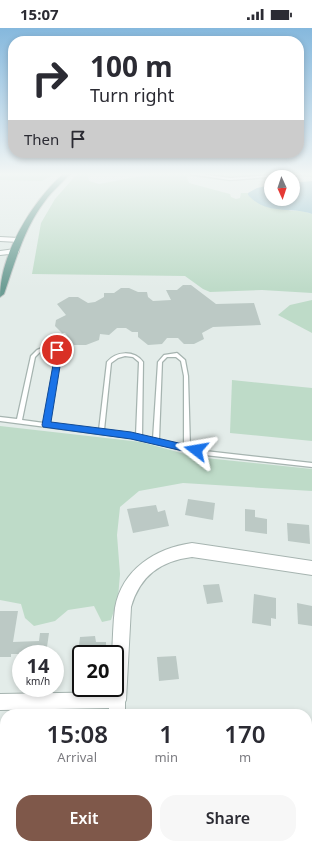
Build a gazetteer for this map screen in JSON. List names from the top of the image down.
{
  "north": "bottom",
  "page": {
    "status": "15:07",
    "turn": ["100 m", "Turn right"],
    "then": "Then",
    "speed": "14 km/h",
    "limit": "20",
    "eta": [
      "15:08",
      "Arrival",
      "1",
      "min",
      "170",
      "m"
    ],
    "buttons": ["Exit", "Share"]
  }
}
